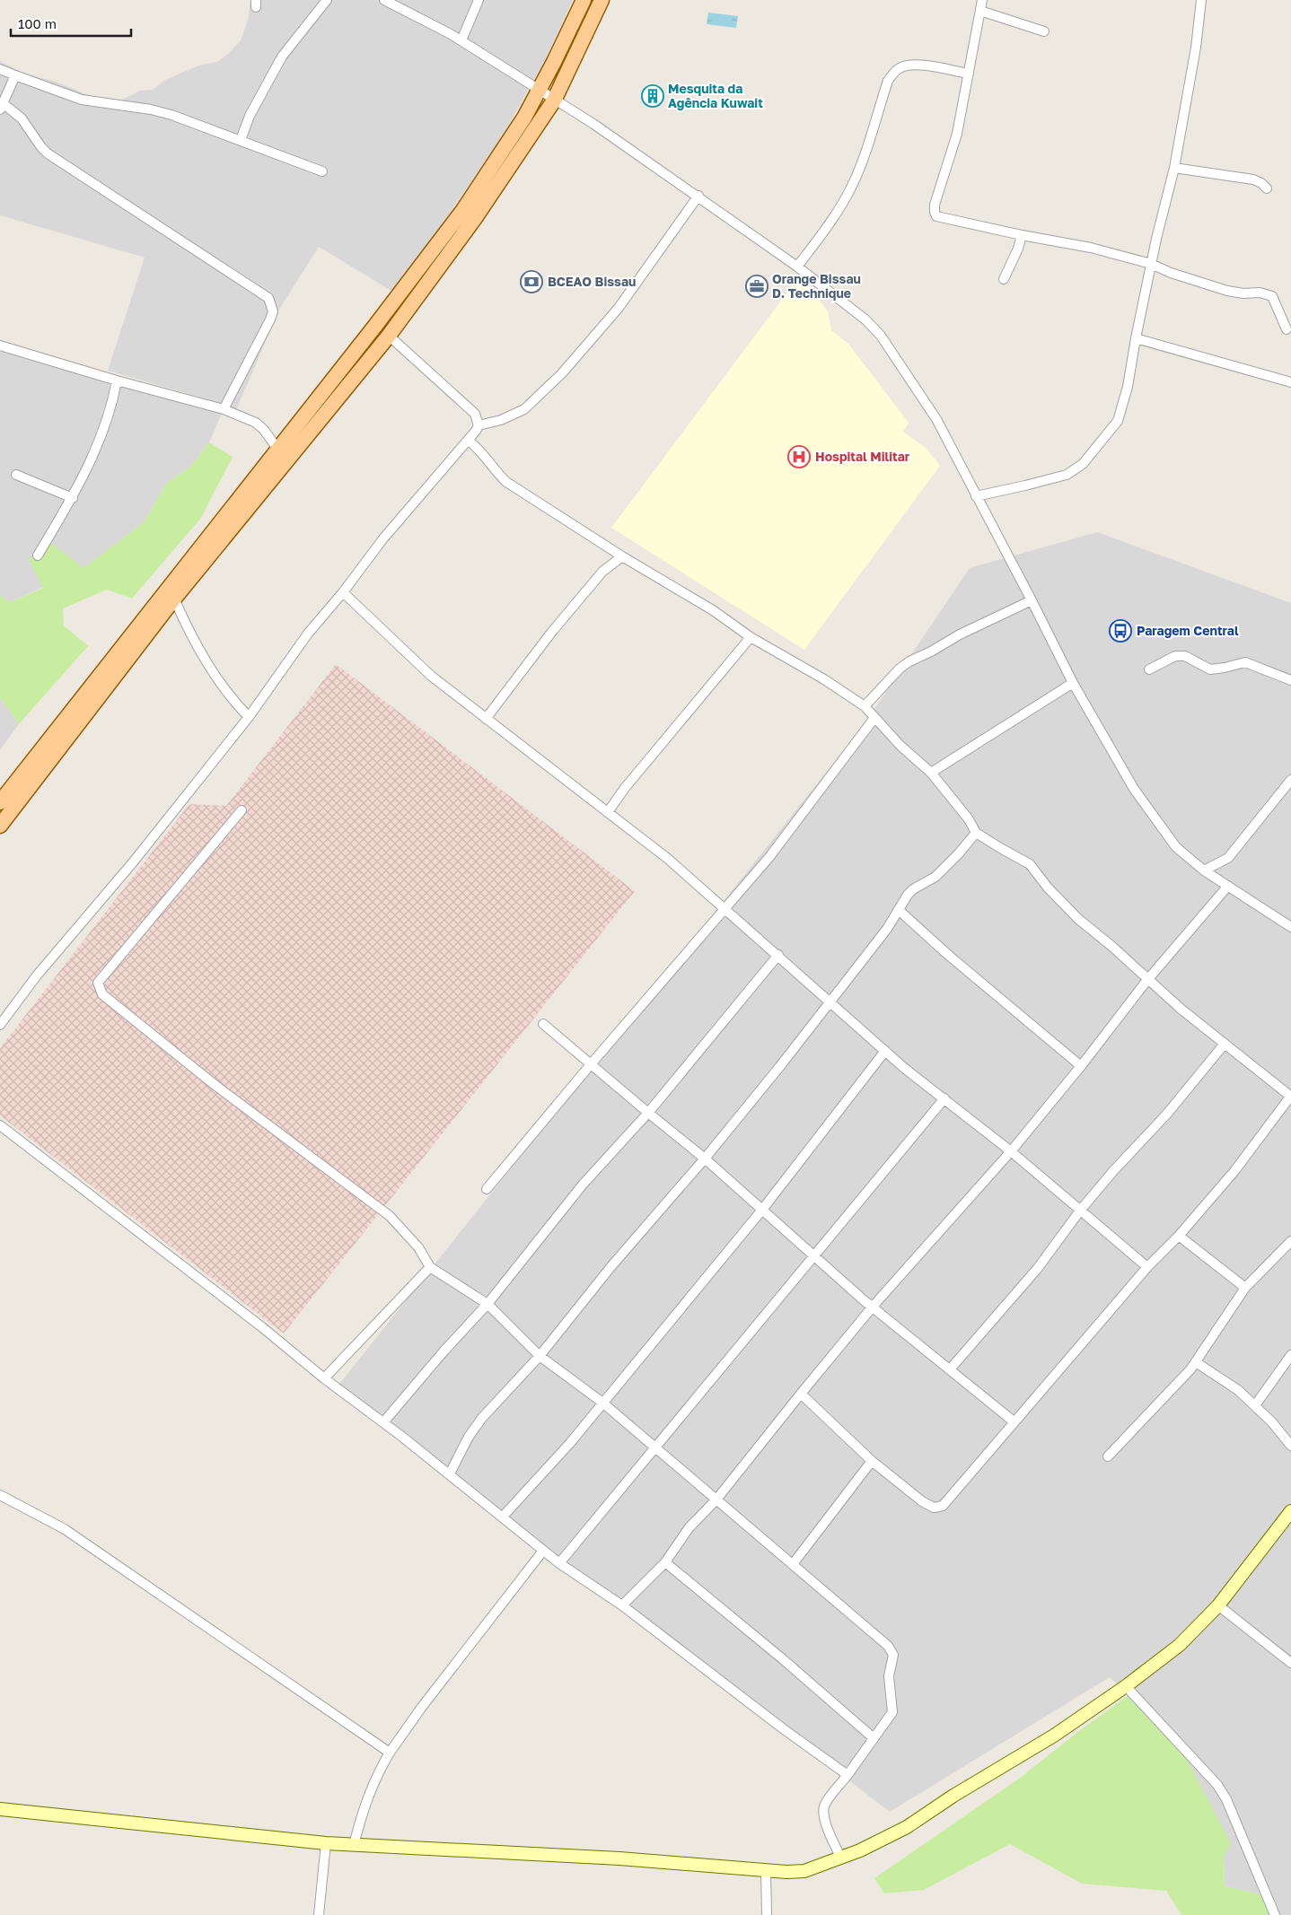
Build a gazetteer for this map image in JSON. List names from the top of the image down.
{
  "places": {
    "building": ["Mesquita da Agência Kuwait"],
    "bank": ["BCEAO Bissau"],
    "office": ["Orange Bissau D. Technique"],
    "hospital": ["Hospital Militar"],
    "bus stop": ["Paragem Central"]
  },
  "scale_bar": "100 m"
}
